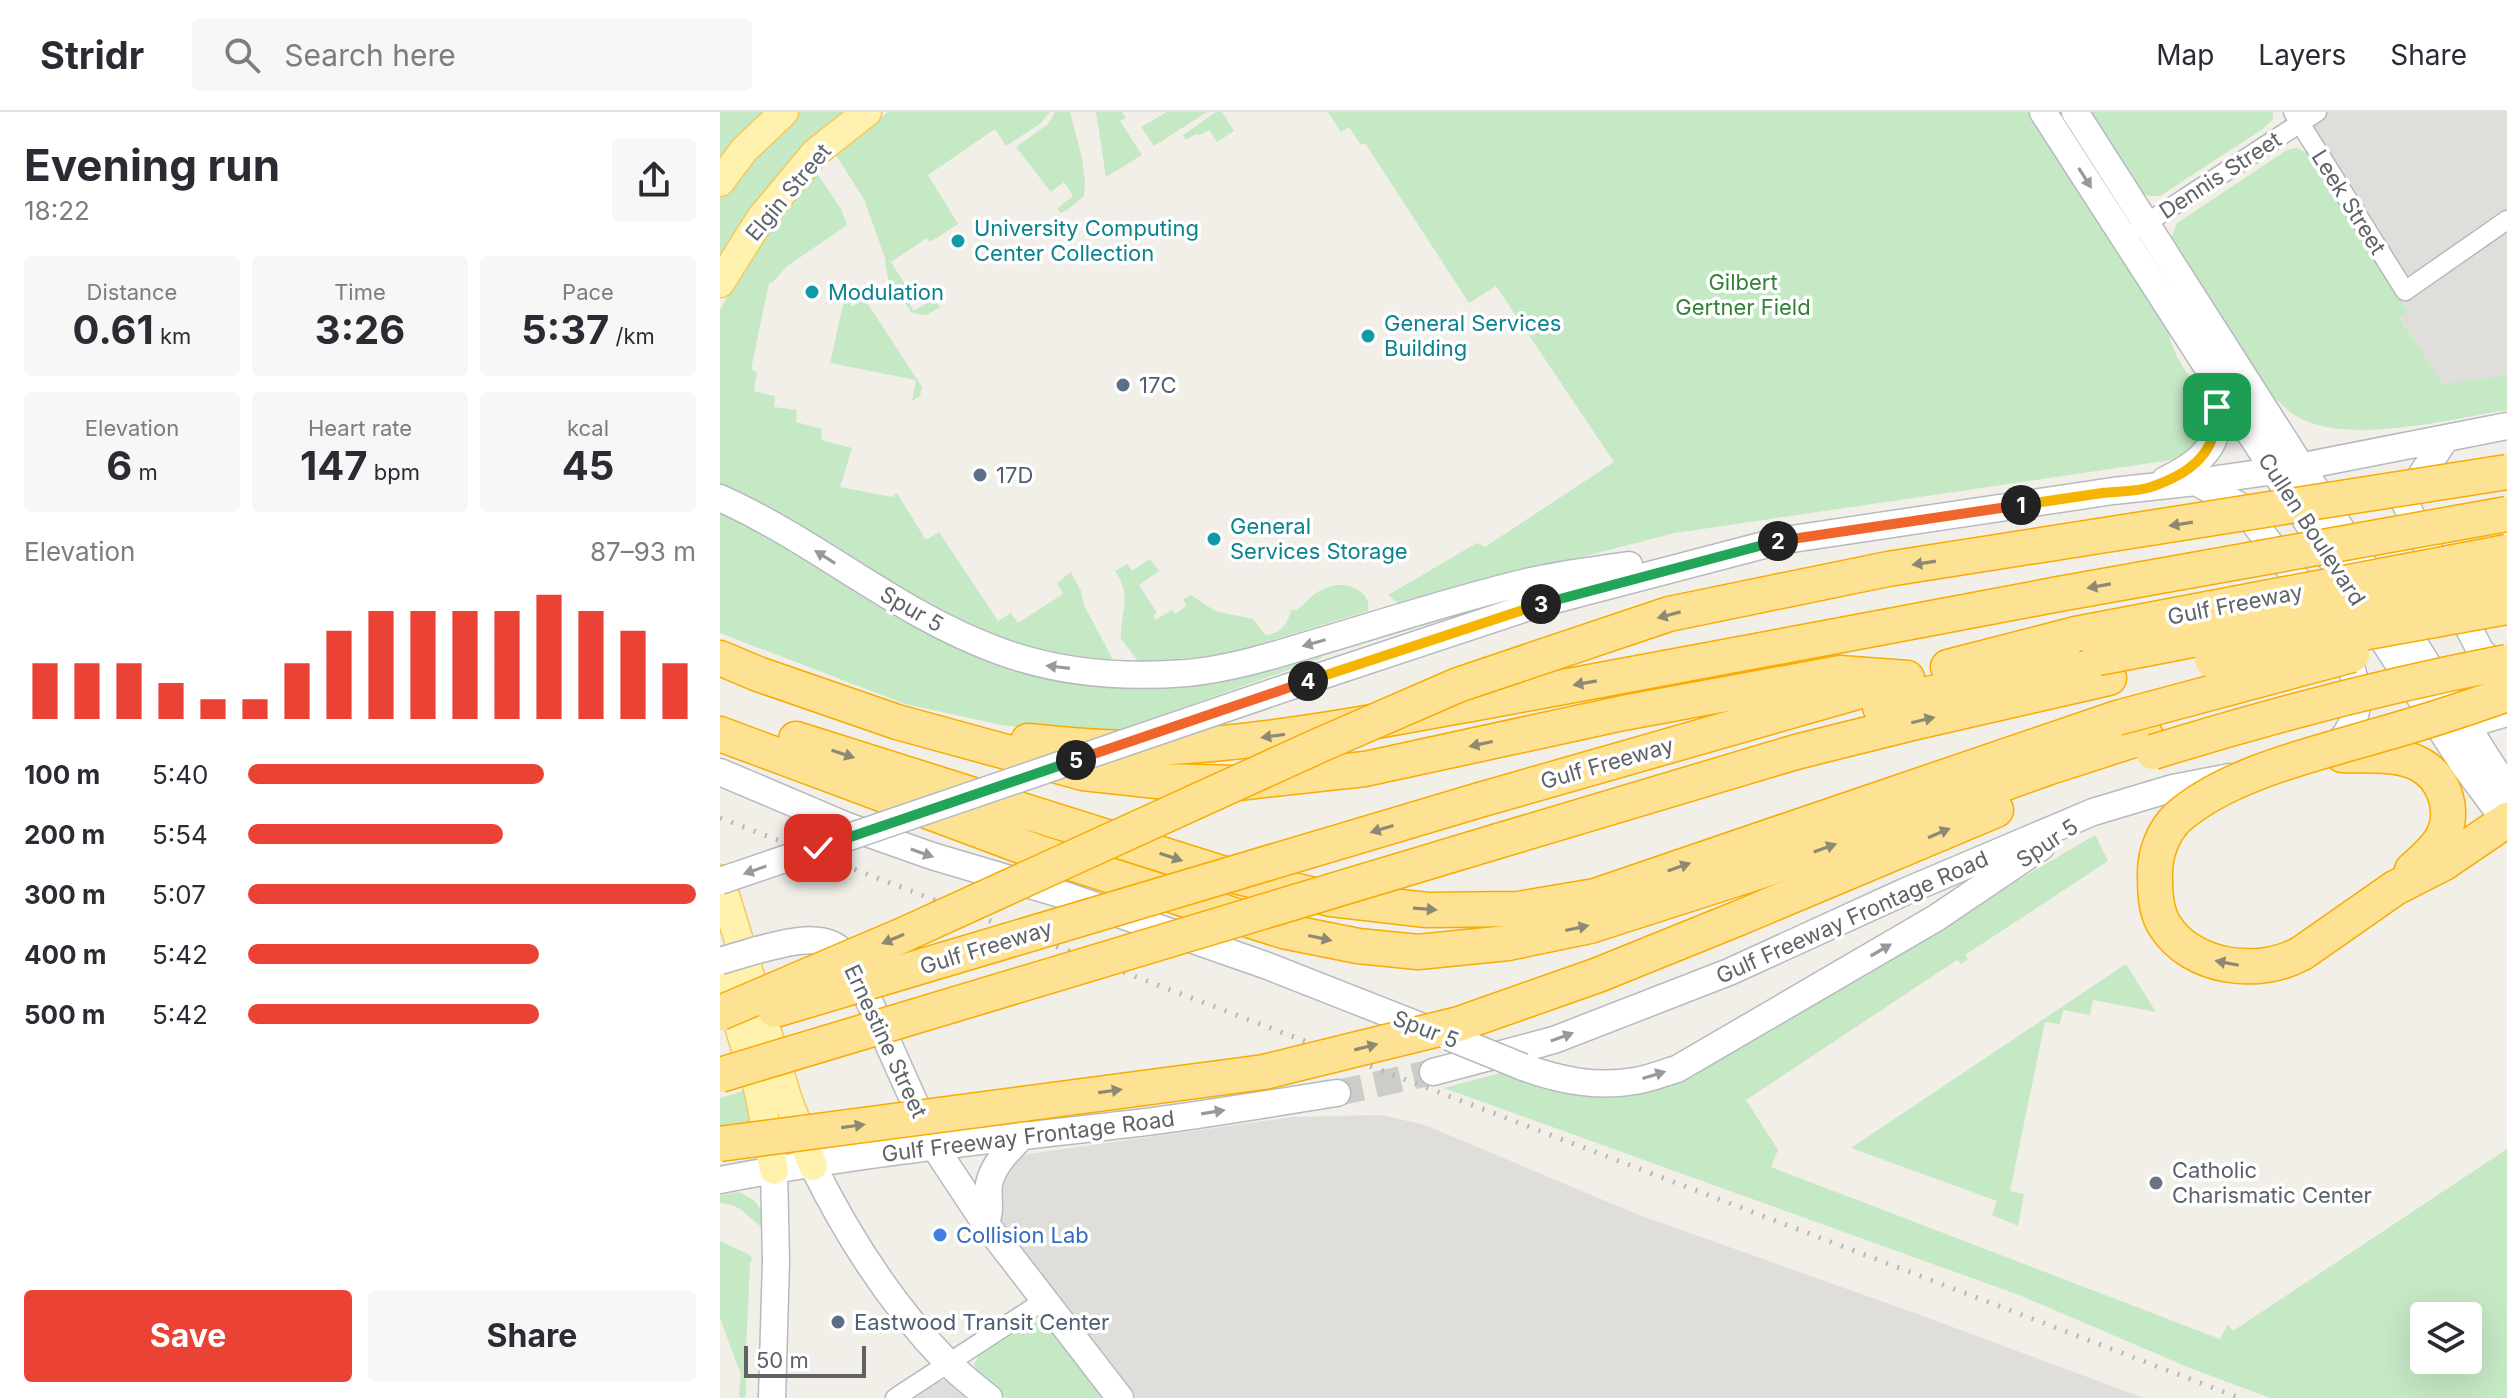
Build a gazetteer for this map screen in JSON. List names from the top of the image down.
{
  "streets": {
    "highway": ["Gulf Freeway"],
    "main road": [
      "Elgin Street",
      "Cullen Boulevard",
      "Spur 5",
      "Gulf Freeway Frontage Road",
      "Ernestine Street"
    ],
    "street": ["Dennis Street", "Leek Street"]
  },
  "crossings": [
    ["Dennis Street", "Leek Street"],
    ["Dennis Street", "Cullen Boulevard"],
    ["Cullen Boulevard", "Gulf Freeway Frontage Road"],
    ["Spur 5", "Gulf Freeway Frontage Road"],
    ["Gulf Freeway Frontage Road", "Ernestine Street"]
  ],
  "one_way": ["Gulf Freeway Frontage Road"],
  "parks": ["Gilbert Gertner Field"],
  "places": [
    "University Computing Center Collection",
    "Modulation",
    "General Services Building",
    "17C",
    "17D",
    "General Services Storage",
    "Catholic Charismatic Center",
    "Collision Lab",
    "Eastwood Transit Center"
  ],
  "scale_bar": "50 m",
  "page": {
    "header": "Stridr",
    "search": "Search here",
    "nav": ["Map", "Layers", "Share"],
    "heading": ["Evening run", "18:22"],
    "stats": [
      ["Distance", "0.61 km"],
      ["Time", "3:26"],
      ["Pace", "5:37 /km"],
      ["Elevation", "6 m"],
      ["Heart rate", "147 bpm"],
      ["kcal", "45"]
    ],
    "pins": [
      "1",
      "2",
      "3",
      "4",
      "5"
    ],
    "chart": ["Elevation", "87–93 m"],
    "list": [
      {
        "name": "100 m",
        "note": "5:40"
      },
      {
        "name": "200 m",
        "note": "5:54"
      },
      {
        "name": "300 m",
        "note": "5:07"
      },
      {
        "name": "400 m",
        "note": "5:42"
      },
      {
        "name": "500 m",
        "note": "5:42"
      }
    ],
    "buttons": ["Save", "Share"],
    "scale": "50 m"
  }
}
